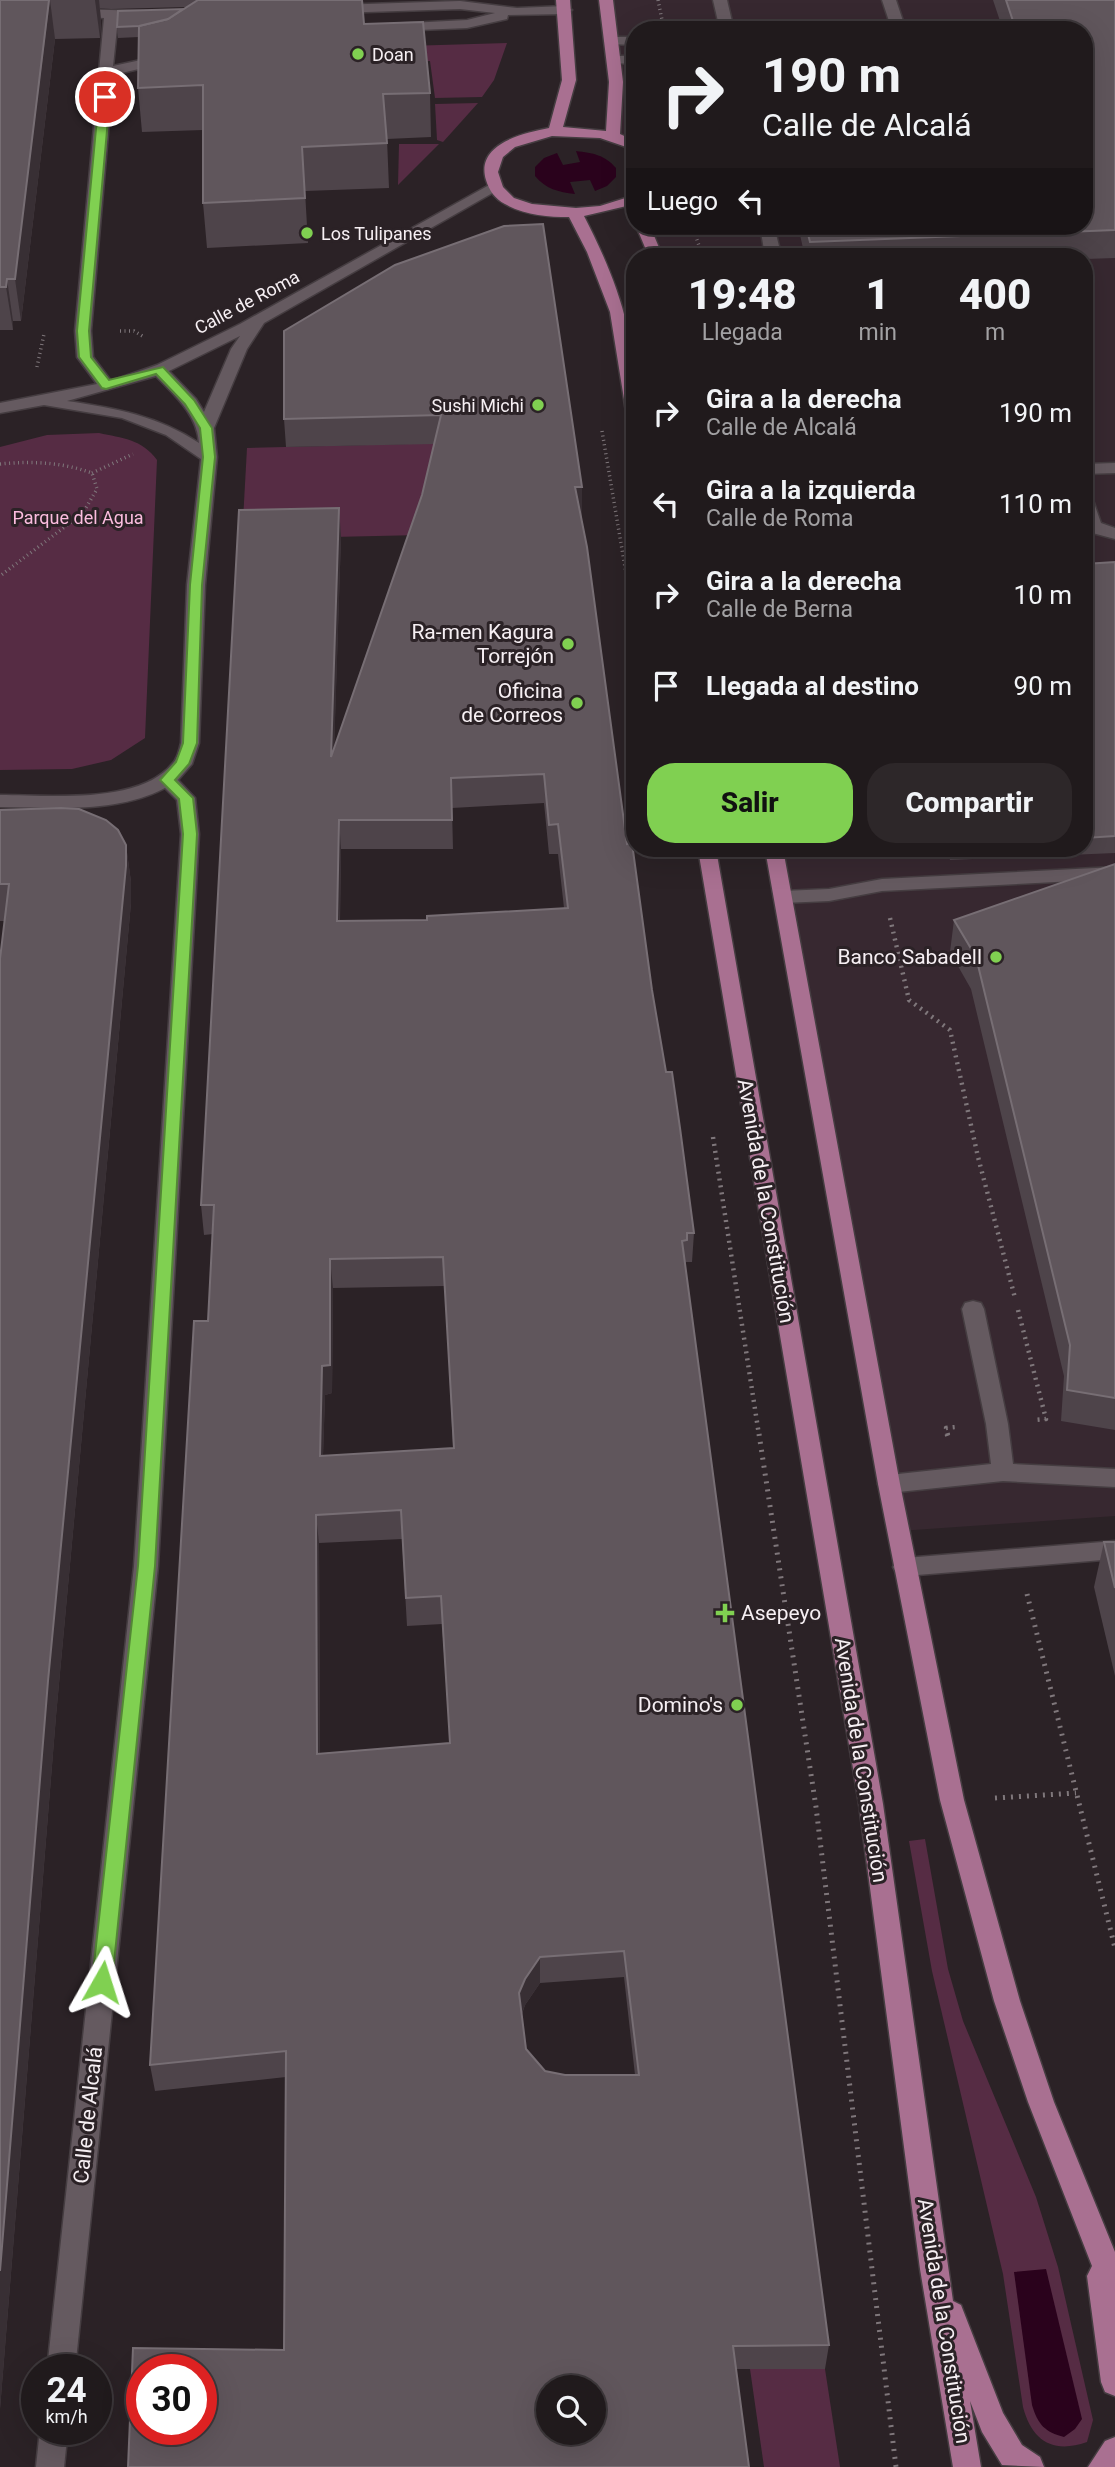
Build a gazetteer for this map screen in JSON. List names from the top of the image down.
{
  "streets": {
    "main road": ["Avenida de la Constitución"],
    "street": ["Calle de Roma", "Calle de Alcalá"]
  },
  "parks": ["Parque del Agua"],
  "places": {
    "other": [
      "Doan",
      "Los Tulipanes",
      "Sushi Michi",
      "Ra-men Kagura Torrejón",
      "Oficina de Correos",
      "Banco Sabadell",
      "Domino's"
    ],
    "health": ["Asepeyo"]
  },
  "page": {
    "turn": ["190 m", "Calle de Alcalá"],
    "then": "Luego",
    "eta": [
      "19:48",
      "Llegada",
      "1",
      "min",
      "400",
      "m"
    ],
    "list": [
      {
        "name": "Gira a la derecha",
        "note": "Calle de Alcalá",
        "value": "190 m"
      },
      {
        "name": "Gira a la izquierda",
        "note": "Calle de Roma",
        "value": "110 m"
      },
      {
        "name": "Gira a la derecha",
        "note": "Calle de Berna",
        "value": "10 m"
      },
      {
        "name": "Llegada al destino",
        "value": "90 m"
      }
    ],
    "buttons": ["Salir", "Compartir"],
    "speed": "24 km/h",
    "limit": "30"
  }
}
